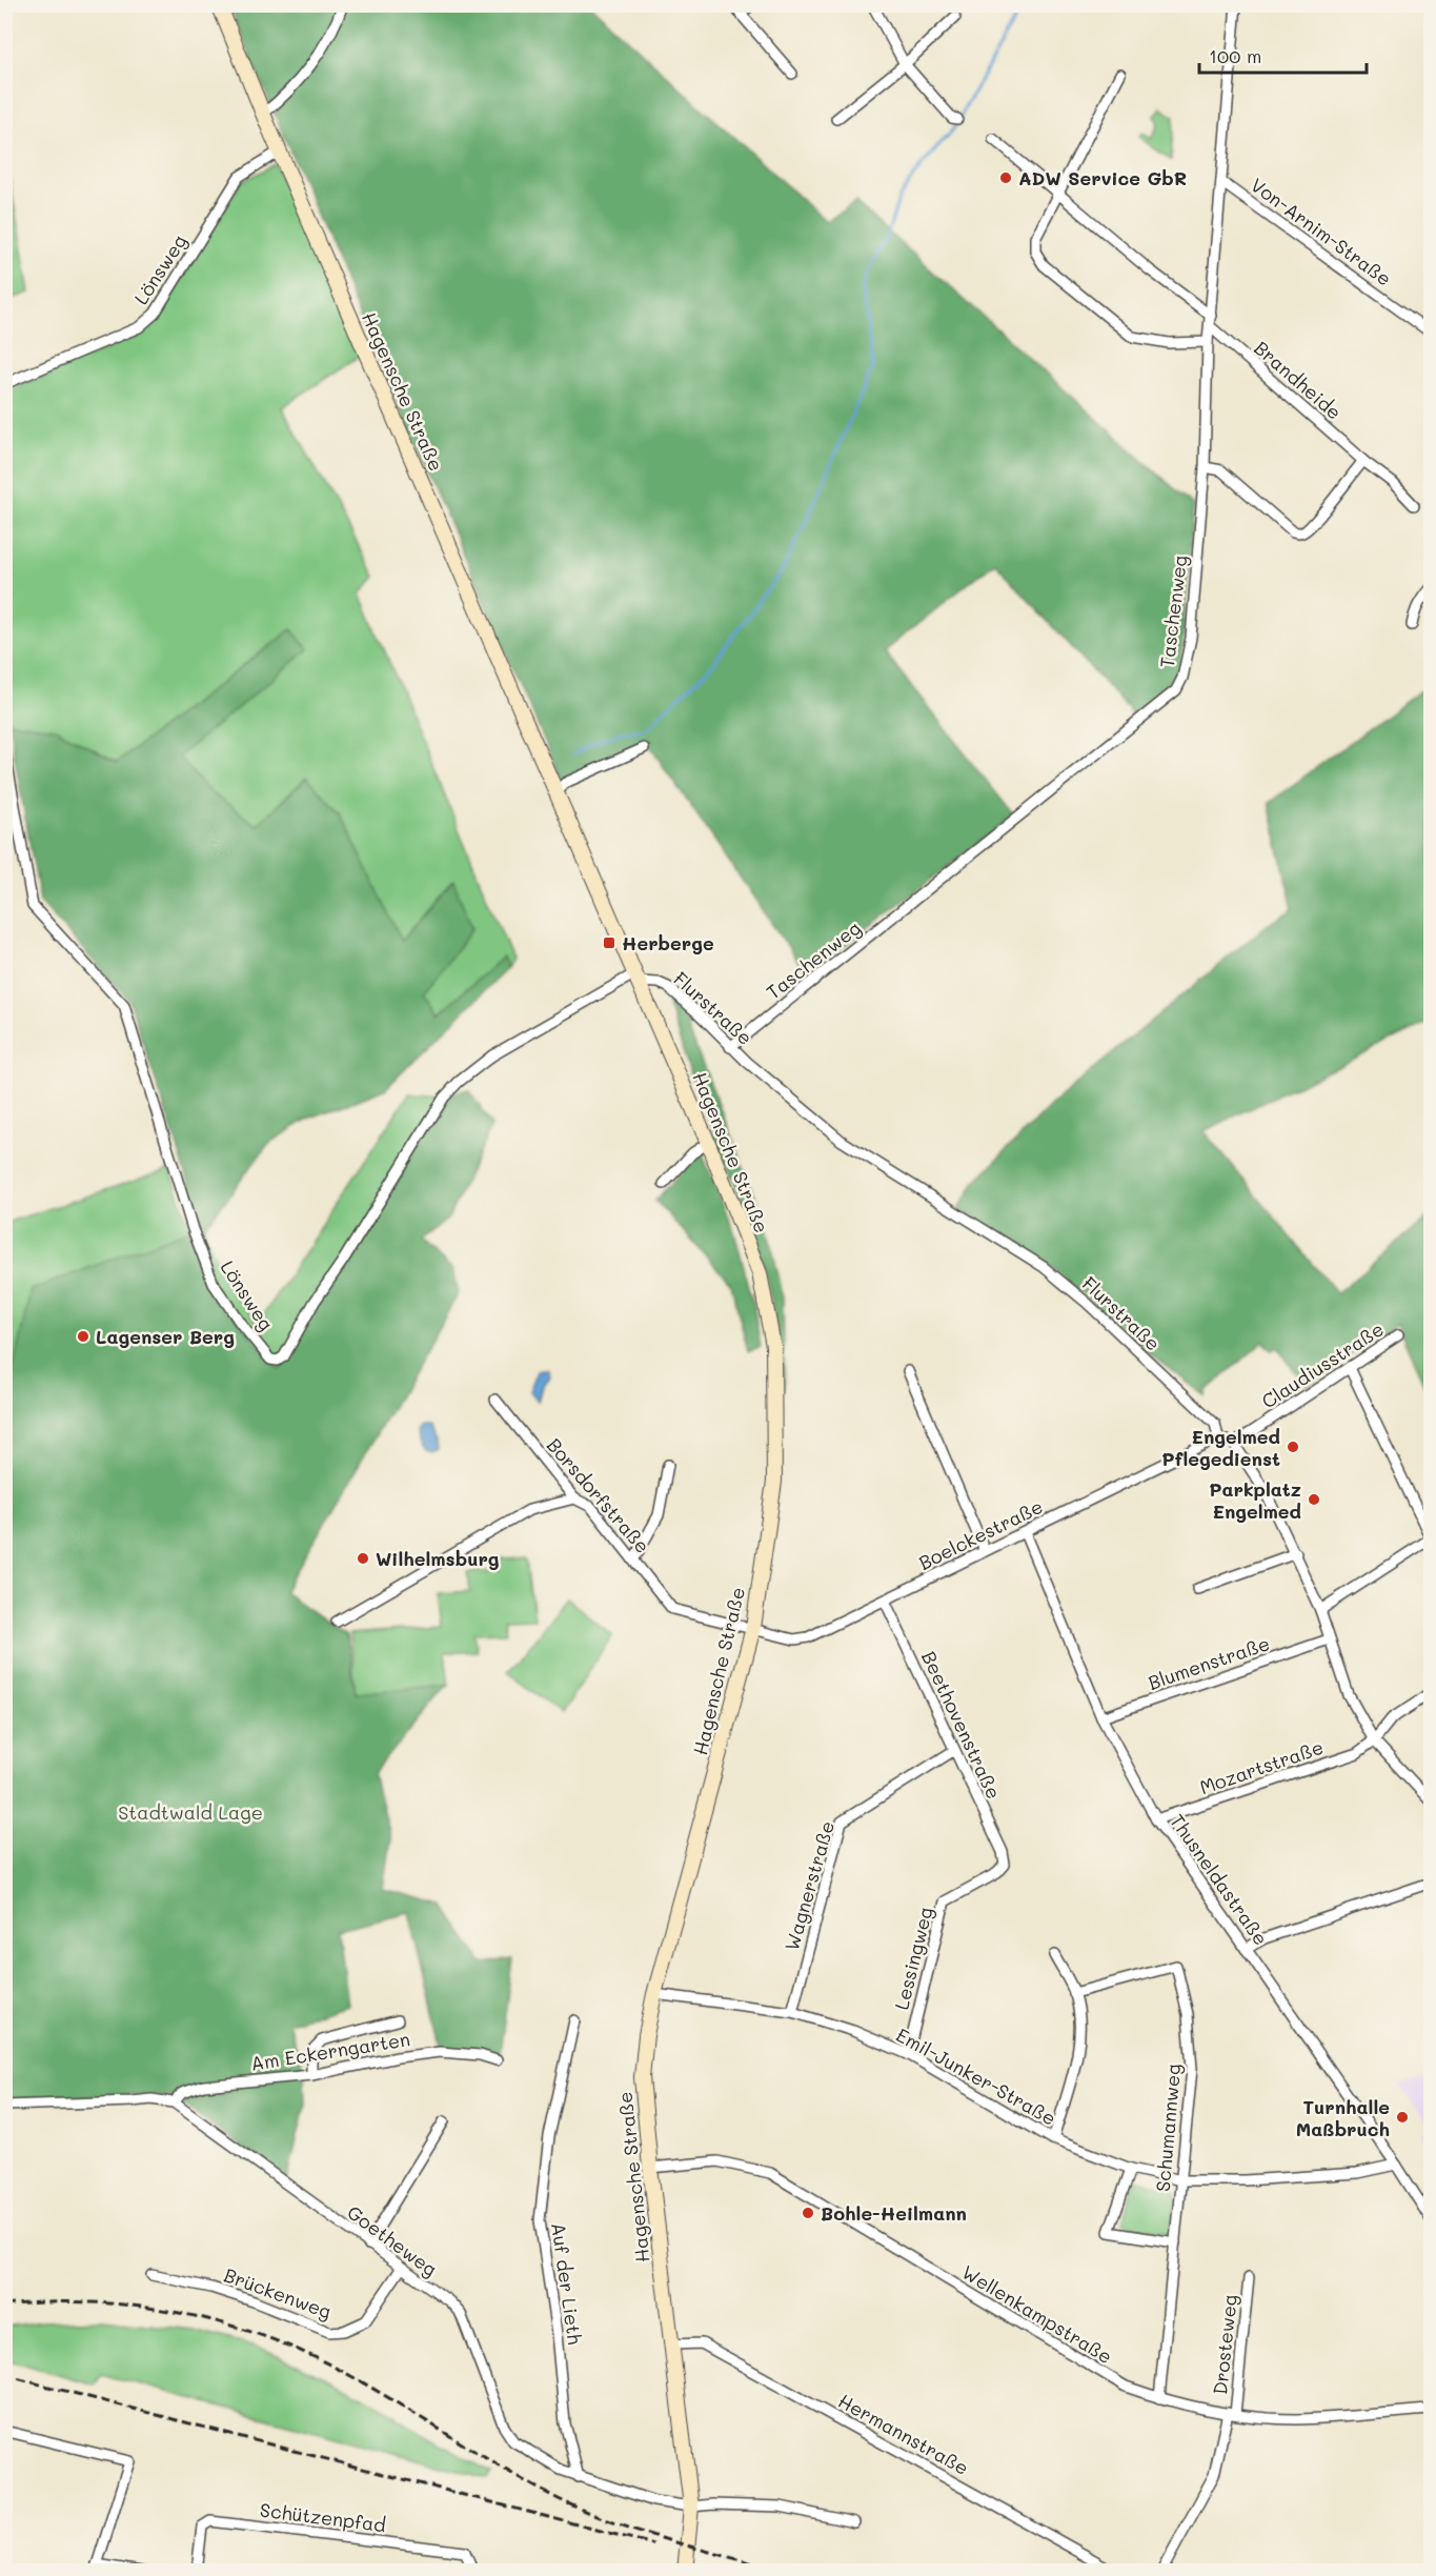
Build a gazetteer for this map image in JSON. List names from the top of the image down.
{
  "streets": {
    "street": [
      "Von-Arnim-Straße",
      "Lönsweg",
      "Brandheide",
      "Hagensche Straße",
      "Taschenweg",
      "Flurstraße",
      "Claudiusstraße",
      "Borsdorfstraße",
      "Boelckestraße",
      "Blumenstraße",
      "Beethovenstraße",
      "Mozartstraße",
      "Thusneldastraße",
      "Wagnerstraße",
      "Lessingweg",
      "Am Eckerngarten",
      "Emil-Junker-Straße",
      "Schumannweg",
      "Goetheweg",
      "Auf der Lieth",
      "Brückenweg",
      "Wellenkampstraße",
      "Drosteweg",
      "Hermannstraße",
      "Schützenpfad"
    ]
  },
  "crossings": [
    ["Von-Arnim-Straße", "Taschenweg"],
    ["Lönsweg", "Hagensche Straße"],
    ["Lönsweg", "Flurstraße"],
    ["Brandheide", "Taschenweg"],
    ["Hagensche Straße", "Flurstraße"],
    ["Hagensche Straße", "Borsdorfstraße"],
    ["Hagensche Straße", "Boelckestraße"],
    ["Hagensche Straße", "Emil-Junker-Straße"],
    ["Hagensche Straße", "Goetheweg"],
    ["Hagensche Straße", "Wellenkampstraße"],
    ["Hagensche Straße", "Hermannstraße"],
    ["Taschenweg", "Flurstraße"],
    ["Flurstraße", "Boelckestraße"],
    ["Borsdorfstraße", "Boelckestraße"],
    ["Boelckestraße", "Beethovenstraße"],
    ["Boelckestraße", "Thusneldastraße"],
    ["Blumenstraße", "Thusneldastraße"],
    ["Beethovenstraße", "Wagnerstraße"],
    ["Beethovenstraße", "Lessingweg"],
    ["Mozartstraße", "Thusneldastraße"],
    ["Thusneldastraße", "Emil-Junker-Straße"],
    ["Wagnerstraße", "Emil-Junker-Straße"],
    ["Lessingweg", "Emil-Junker-Straße"],
    ["Am Eckerngarten", "Goetheweg"],
    ["Emil-Junker-Straße", "Schumannweg"],
    ["Schumannweg", "Wellenkampstraße"],
    ["Goetheweg", "Auf der Lieth"],
    ["Goetheweg", "Brückenweg"],
    ["Wellenkampstraße", "Drosteweg"]
  ],
  "parks": ["Stadtwald Lage"],
  "places": {
    "other": [
      "ADW Service GbR",
      "Lagenser Berg",
      "Engelmed Pflegedienst",
      "Parkplatz Engelmed",
      "Wilhelmsburg",
      "Turnhalle Maßbruch",
      "Bohle-Heilmann"
    ],
    "transit": ["Herberge"]
  },
  "scale_bar": "100 m"
}
